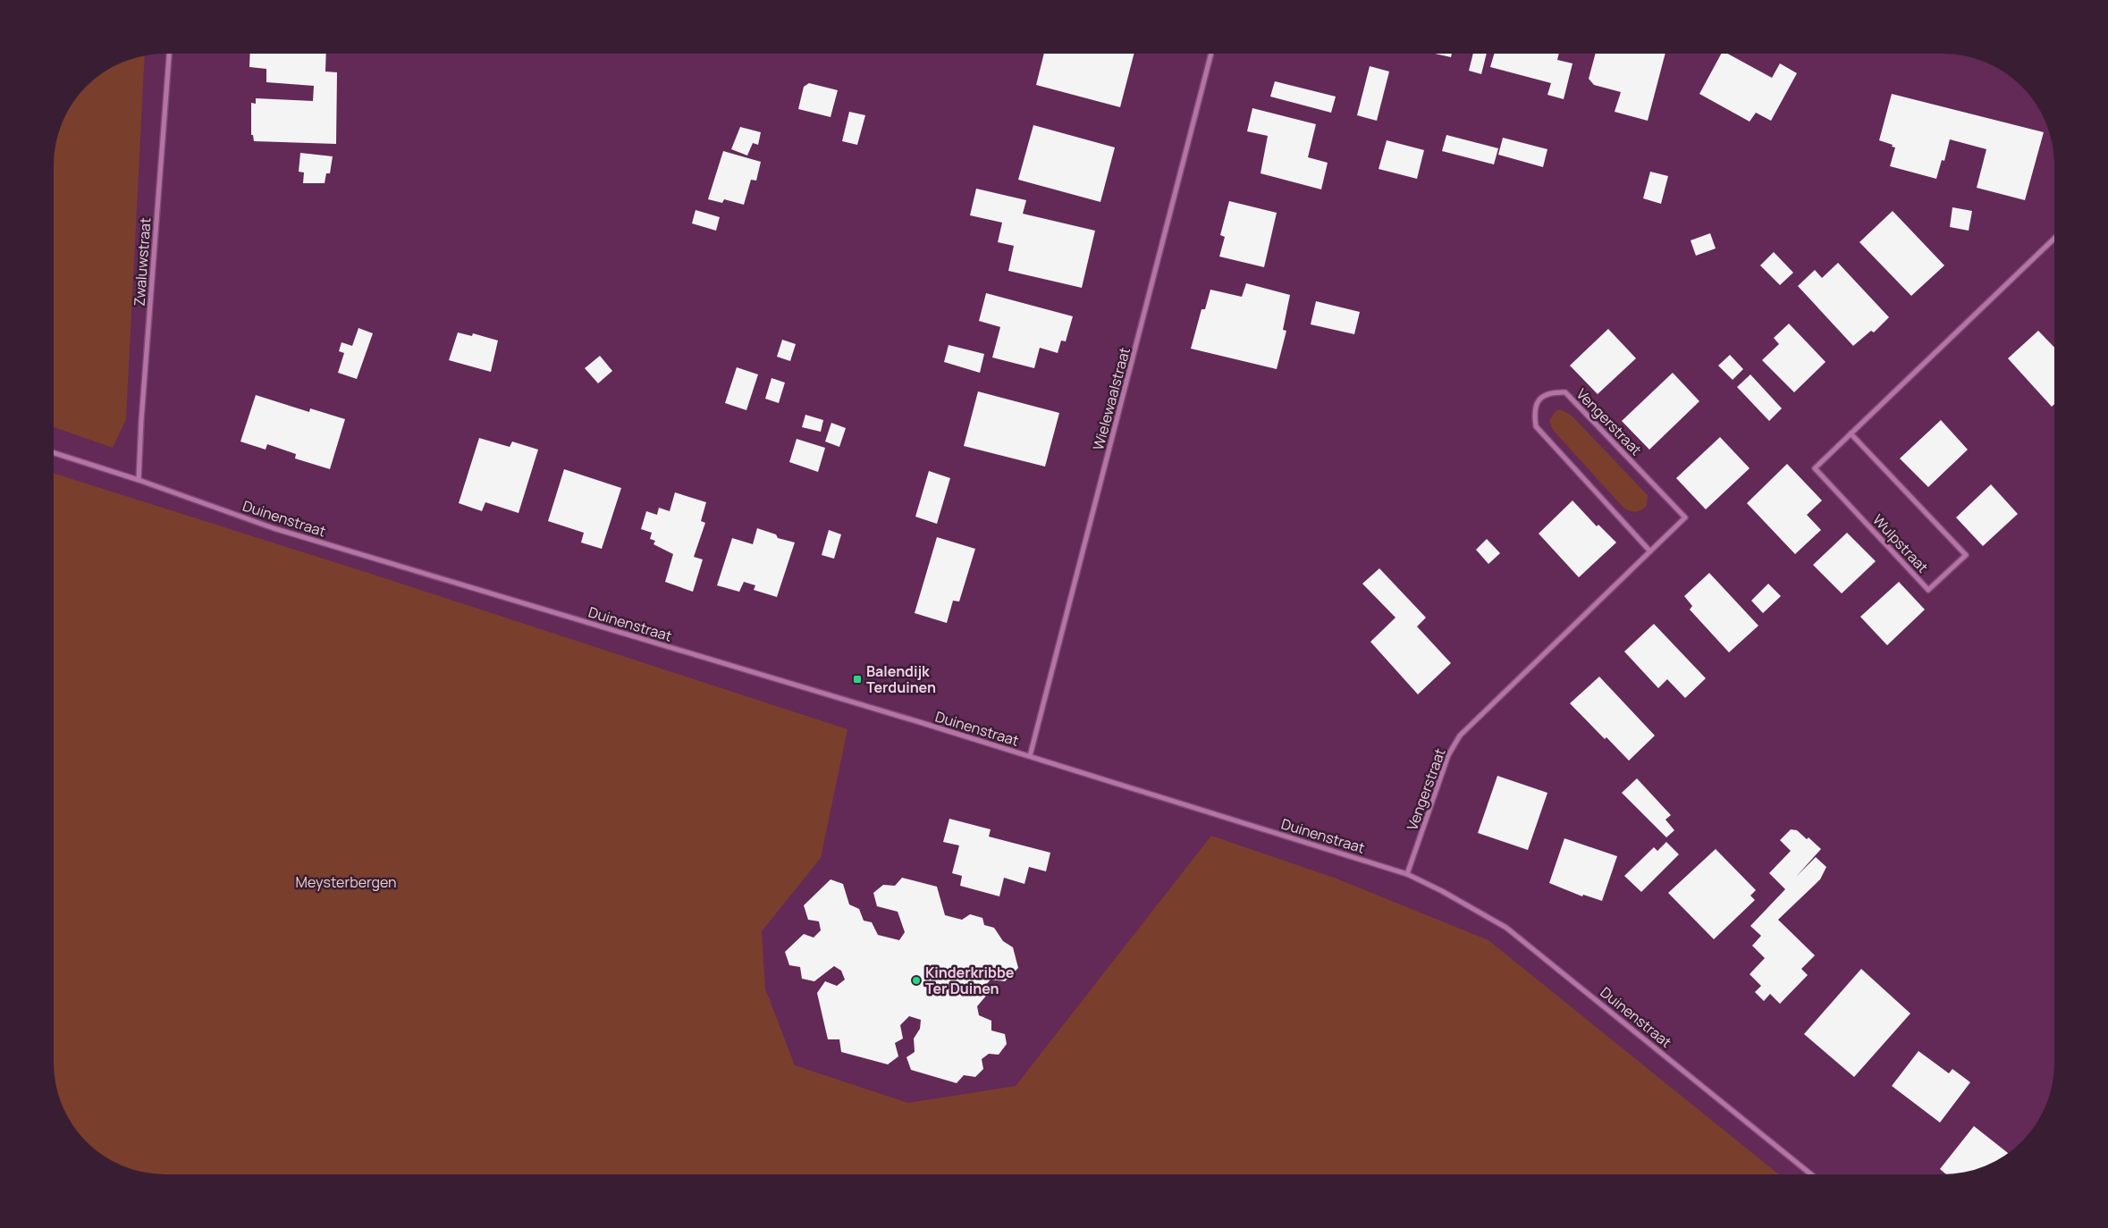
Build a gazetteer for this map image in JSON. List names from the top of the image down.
{
  "streets": {
    "street": [
      "Zwaluwstraat",
      "Wielewaalstraat",
      "Vengerstraat",
      "Duinenstraat",
      "Wulpstraat"
    ]
  },
  "crossings": [
    ["Zwaluwstraat", "Duinenstraat"],
    ["Wielewaalstraat", "Duinenstraat"],
    ["Vengerstraat", "Duinenstraat"]
  ],
  "parks": ["Meysterbergen"],
  "places": {
    "transit": ["Balendijk Terduinen"],
    "other": ["Kinderkribbe Ter Duinen"]
  }
}
